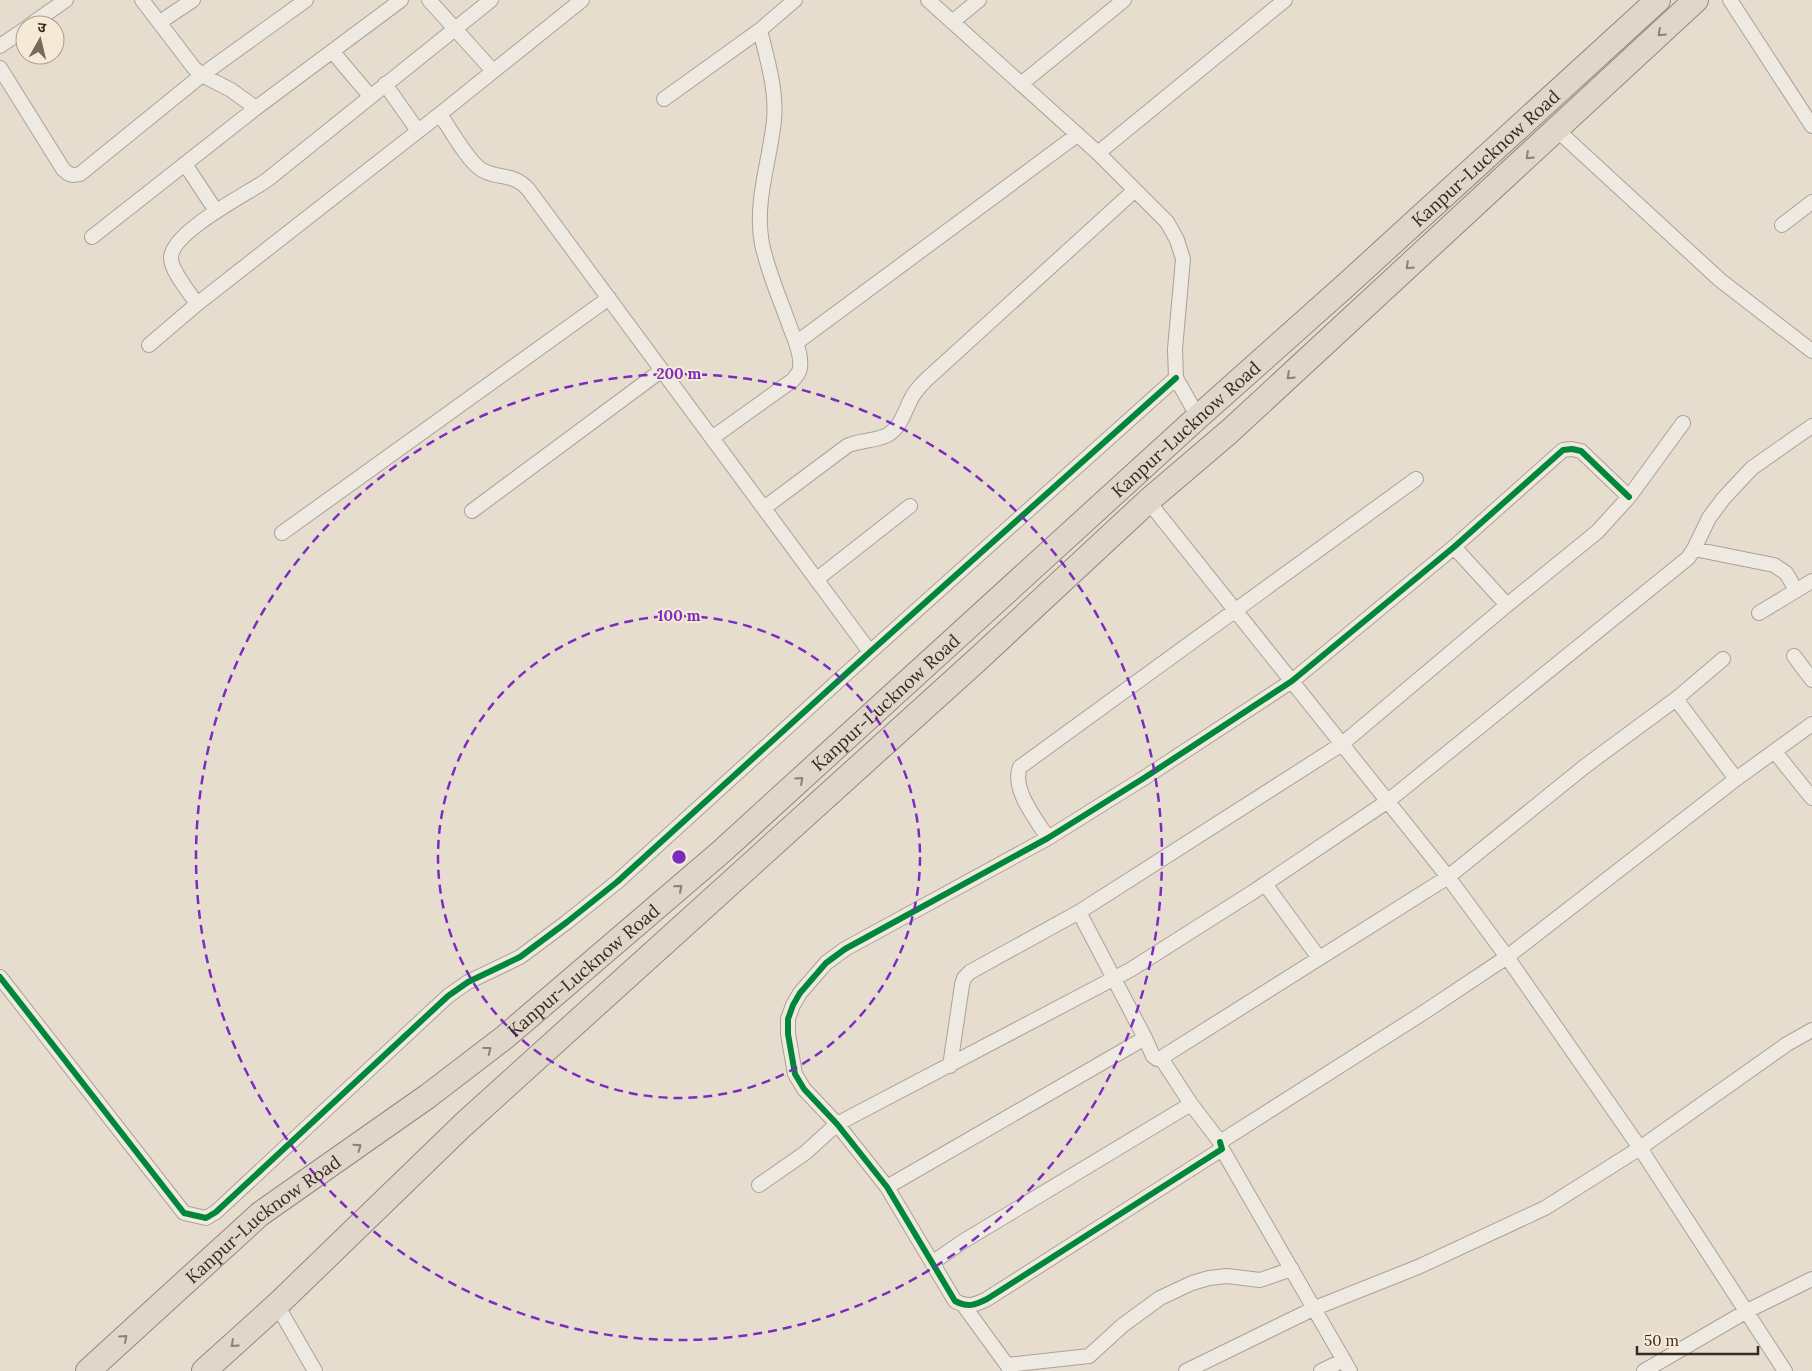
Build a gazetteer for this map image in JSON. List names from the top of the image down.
{
  "streets": {
    "highway": ["Kanpur-Lucknow Road"]
  },
  "scale_bar": "50 m",
  "north": "top",
  "rings": ["200 m", "100 m"]
}
